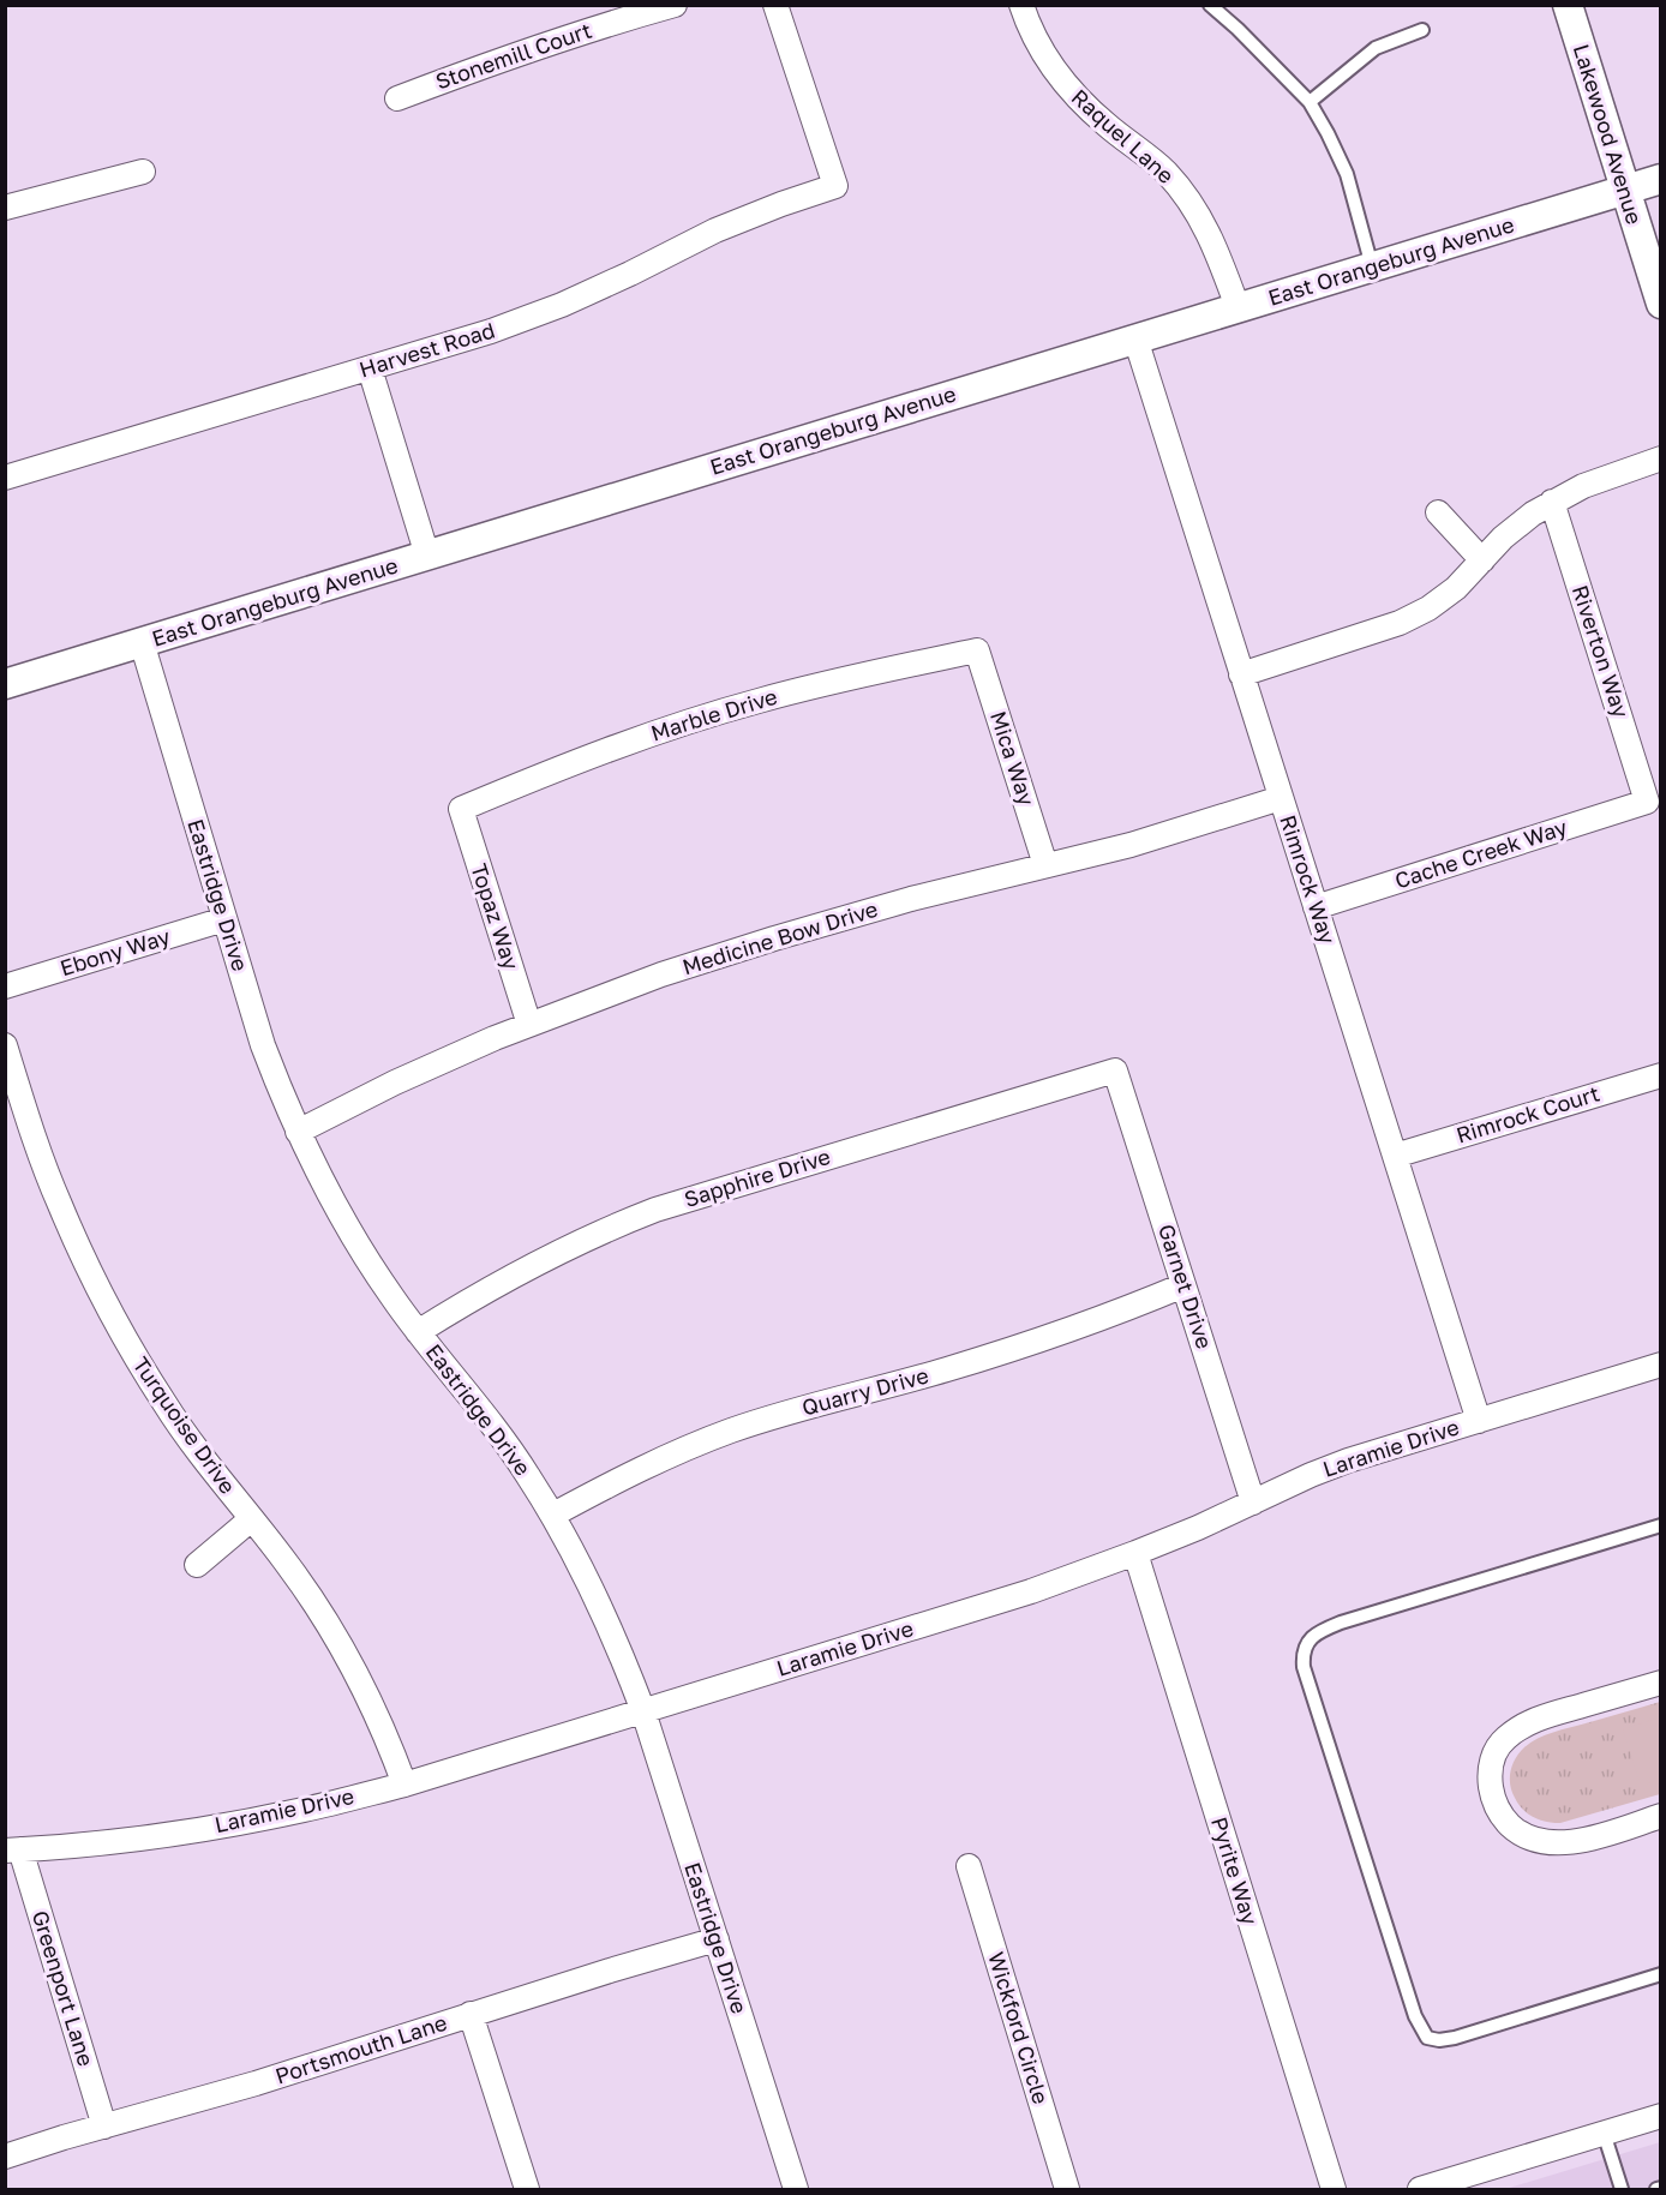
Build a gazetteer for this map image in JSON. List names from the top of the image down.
{
  "streets": {
    "street": [
      "Stonemill Court",
      "Lakewood Avenue",
      "Raquel Lane",
      "East Orangeburg Avenue",
      "Harvest Road",
      "Riverton Way",
      "Marble Drive",
      "Mica Way",
      "Cache Creek Way",
      "Rimrock Way",
      "Eastridge Drive",
      "Topaz Way",
      "Medicine Bow Drive",
      "Ebony Way",
      "Rimrock Court",
      "Sapphire Drive",
      "Garnet Drive",
      "Quarry Drive",
      "Turquoise Drive",
      "Laramie Drive",
      "Pyrite Way",
      "Greenport Lane",
      "Wickford Circle",
      "Portsmouth Lane"
    ]
  },
  "crossings": [
    ["Lakewood Avenue", "East Orangeburg Avenue"],
    ["Raquel Lane", "East Orangeburg Avenue"],
    ["East Orangeburg Avenue", "Rimrock Way"],
    ["East Orangeburg Avenue", "Eastridge Drive"],
    ["Riverton Way", "Cache Creek Way"],
    ["Marble Drive", "Mica Way"],
    ["Marble Drive", "Topaz Way"],
    ["Mica Way", "Medicine Bow Drive"],
    ["Cache Creek Way", "Rimrock Way"],
    ["Rimrock Way", "Medicine Bow Drive"],
    ["Rimrock Way", "Rimrock Court"],
    ["Rimrock Way", "Laramie Drive"],
    ["Eastridge Drive", "Medicine Bow Drive"],
    ["Eastridge Drive", "Ebony Way"],
    ["Eastridge Drive", "Sapphire Drive"],
    ["Eastridge Drive", "Quarry Drive"],
    ["Eastridge Drive", "Laramie Drive"],
    ["Eastridge Drive", "Portsmouth Lane"],
    ["Topaz Way", "Medicine Bow Drive"],
    ["Sapphire Drive", "Garnet Drive"],
    ["Garnet Drive", "Quarry Drive"],
    ["Garnet Drive", "Laramie Drive"],
    ["Turquoise Drive", "Laramie Drive"],
    ["Laramie Drive", "Pyrite Way"],
    ["Laramie Drive", "Greenport Lane"],
    ["Greenport Lane", "Portsmouth Lane"]
  ]
}
